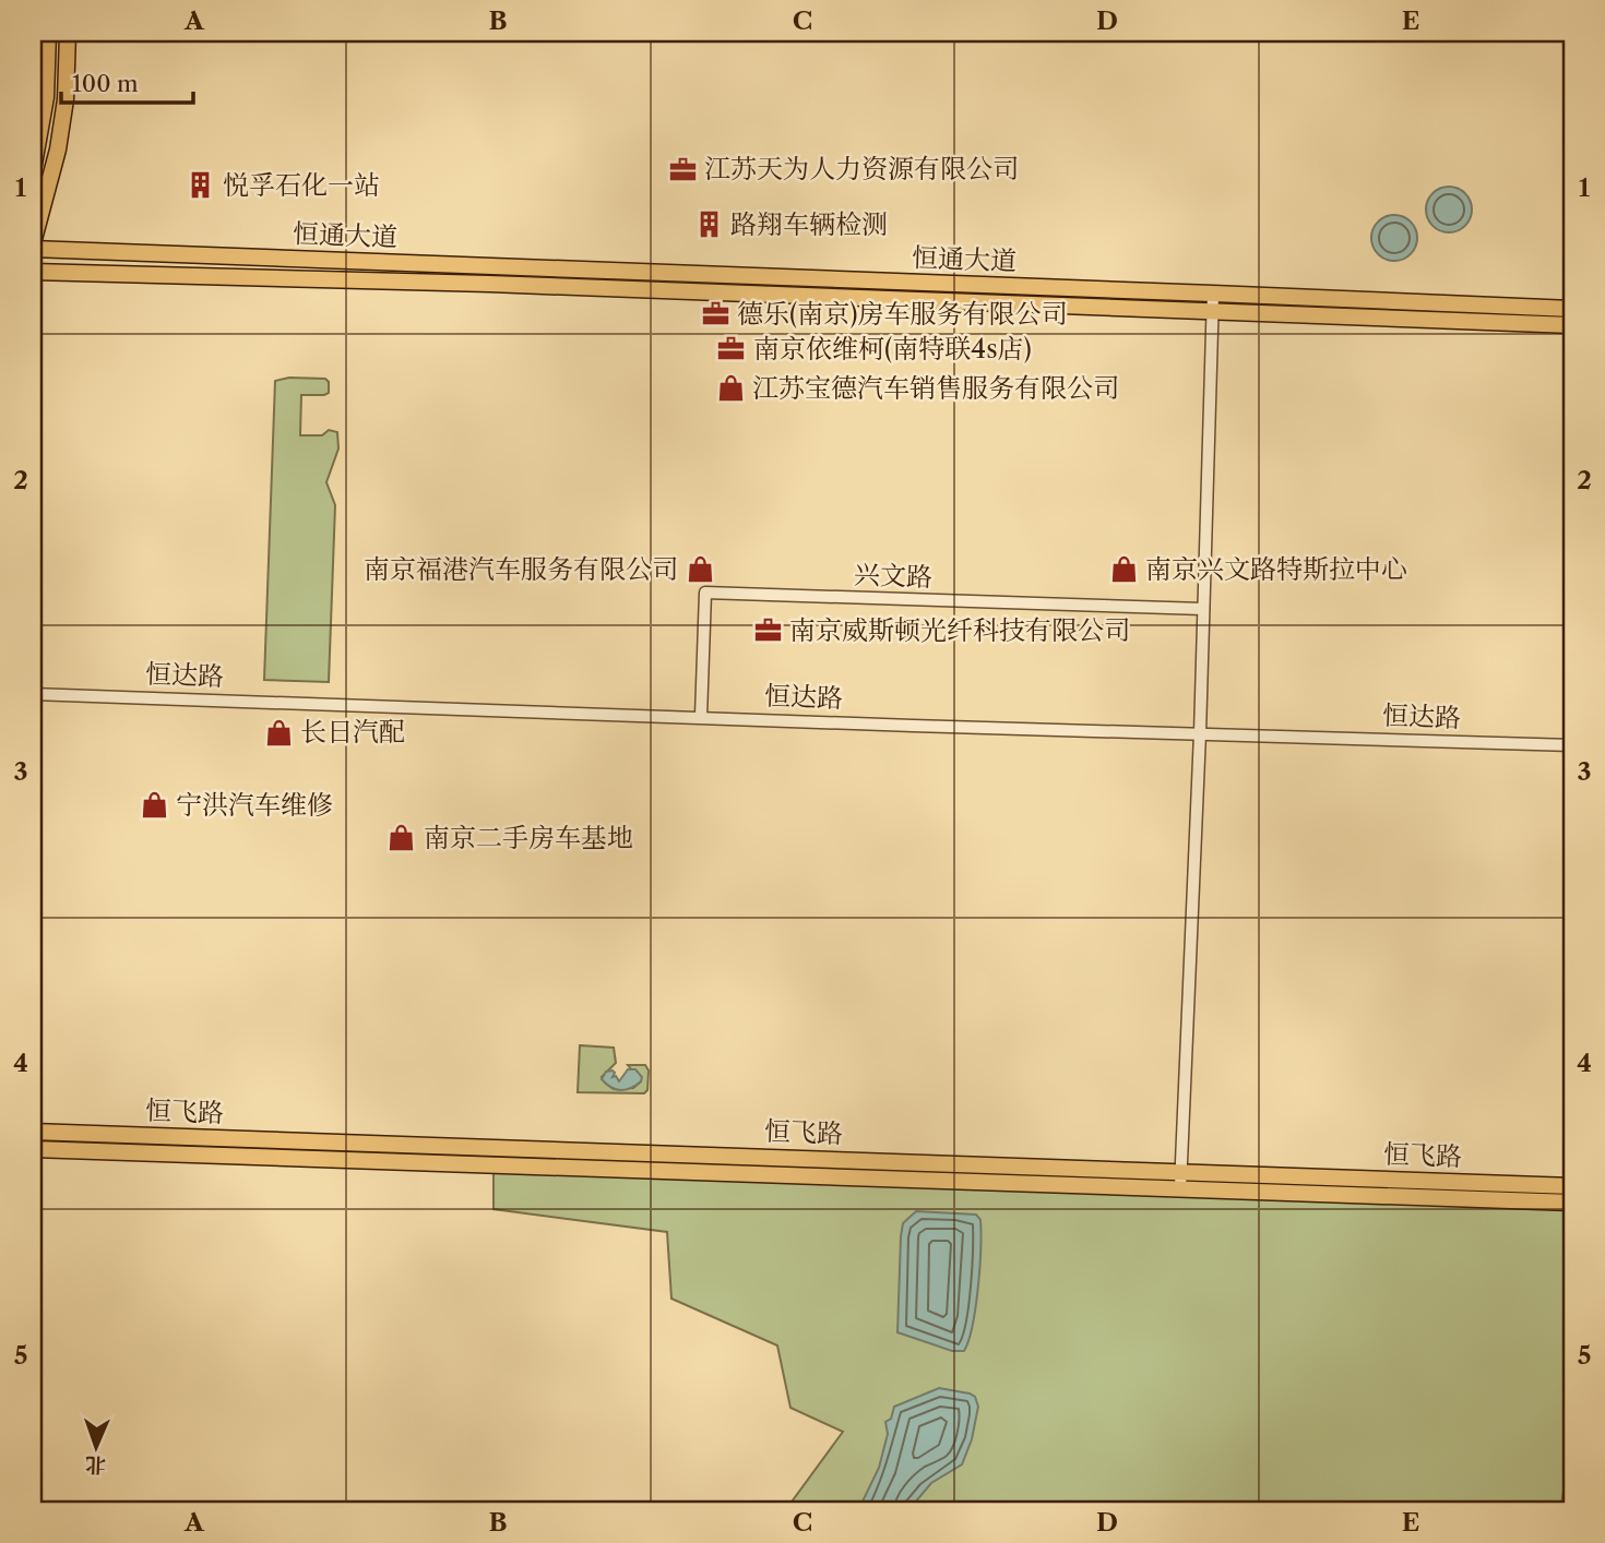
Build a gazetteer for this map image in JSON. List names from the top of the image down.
{
  "streets": {
    "main road": ["恒通大道", "恒飞路"],
    "street": ["兴文路", "恒达路"]
  },
  "crossings": [
    ["兴文路", "恒达路"]
  ],
  "places": {
    "office": [
      "江苏天为人力资源有限公司",
      "德乐(南京)房车服务有限公司",
      "南京依维柯(南特联4s店)",
      "南京威斯顿光纤科技有限公司"
    ],
    "building": ["悦孚石化一站", "路翔车辆检测"],
    "shop": [
      "江苏宝德汽车销售服务有限公司",
      "南京福港汽车服务有限公司",
      "南京兴文路特斯拉中心",
      "长日汽配",
      "宁洪汽车维修",
      "南京二手房车基地"
    ]
  },
  "scale_bar": "100 m",
  "north": "bottom",
  "grid": {
    "columns": [
      "A",
      "B",
      "C",
      "D",
      "E"
    ],
    "rows": [
      "1",
      "2",
      "3",
      "4",
      "5"
    ]
  }
}
